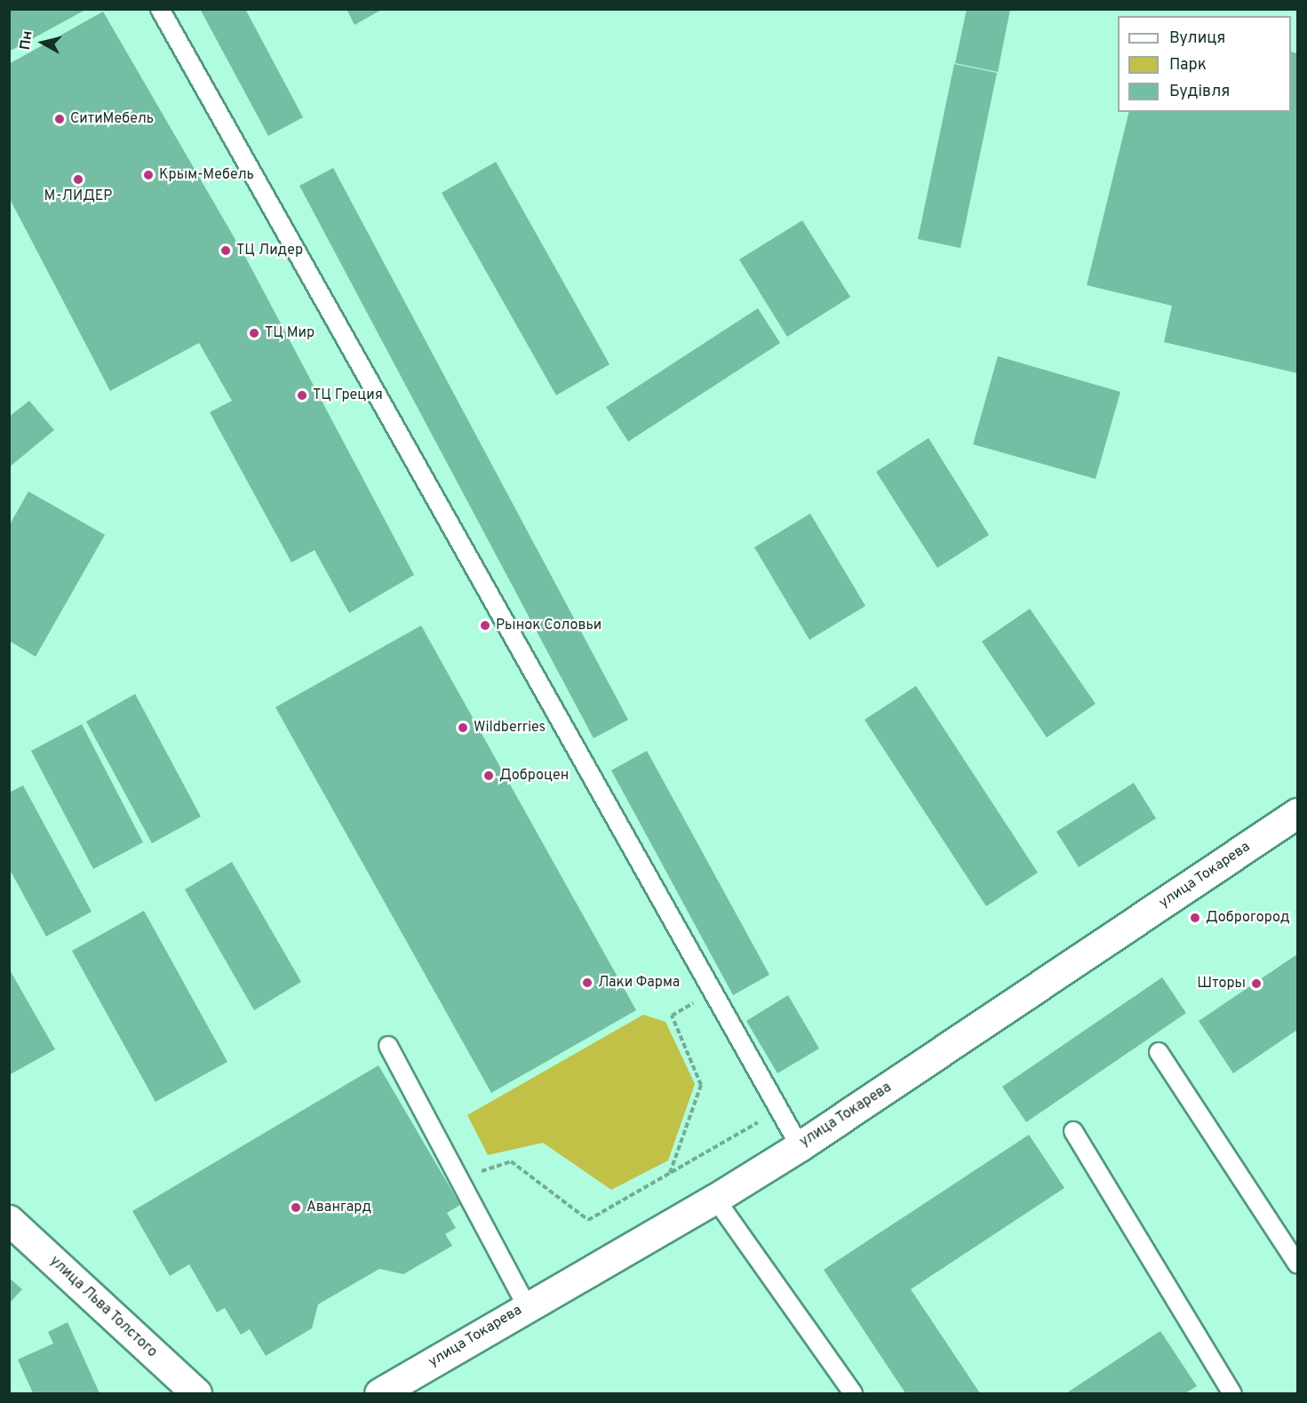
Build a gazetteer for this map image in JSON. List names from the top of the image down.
{
  "streets": {
    "street": ["улица Токарева", "улица Льва Толстого"]
  },
  "places": [
    "СитиМебель",
    "Крым-Мебель",
    "М-ЛИДЕР",
    "ТЦ Лидер",
    "ТЦ Мир",
    "ТЦ Греция",
    "Рынок Соловьи",
    "Wildberries",
    "Доброцен",
    "Доброгород",
    "Лаки Фарма",
    "Шторы",
    "Авангард"
  ],
  "legend": ["Вулиця", "Парк", "Будівля"],
  "north": "left"
}
